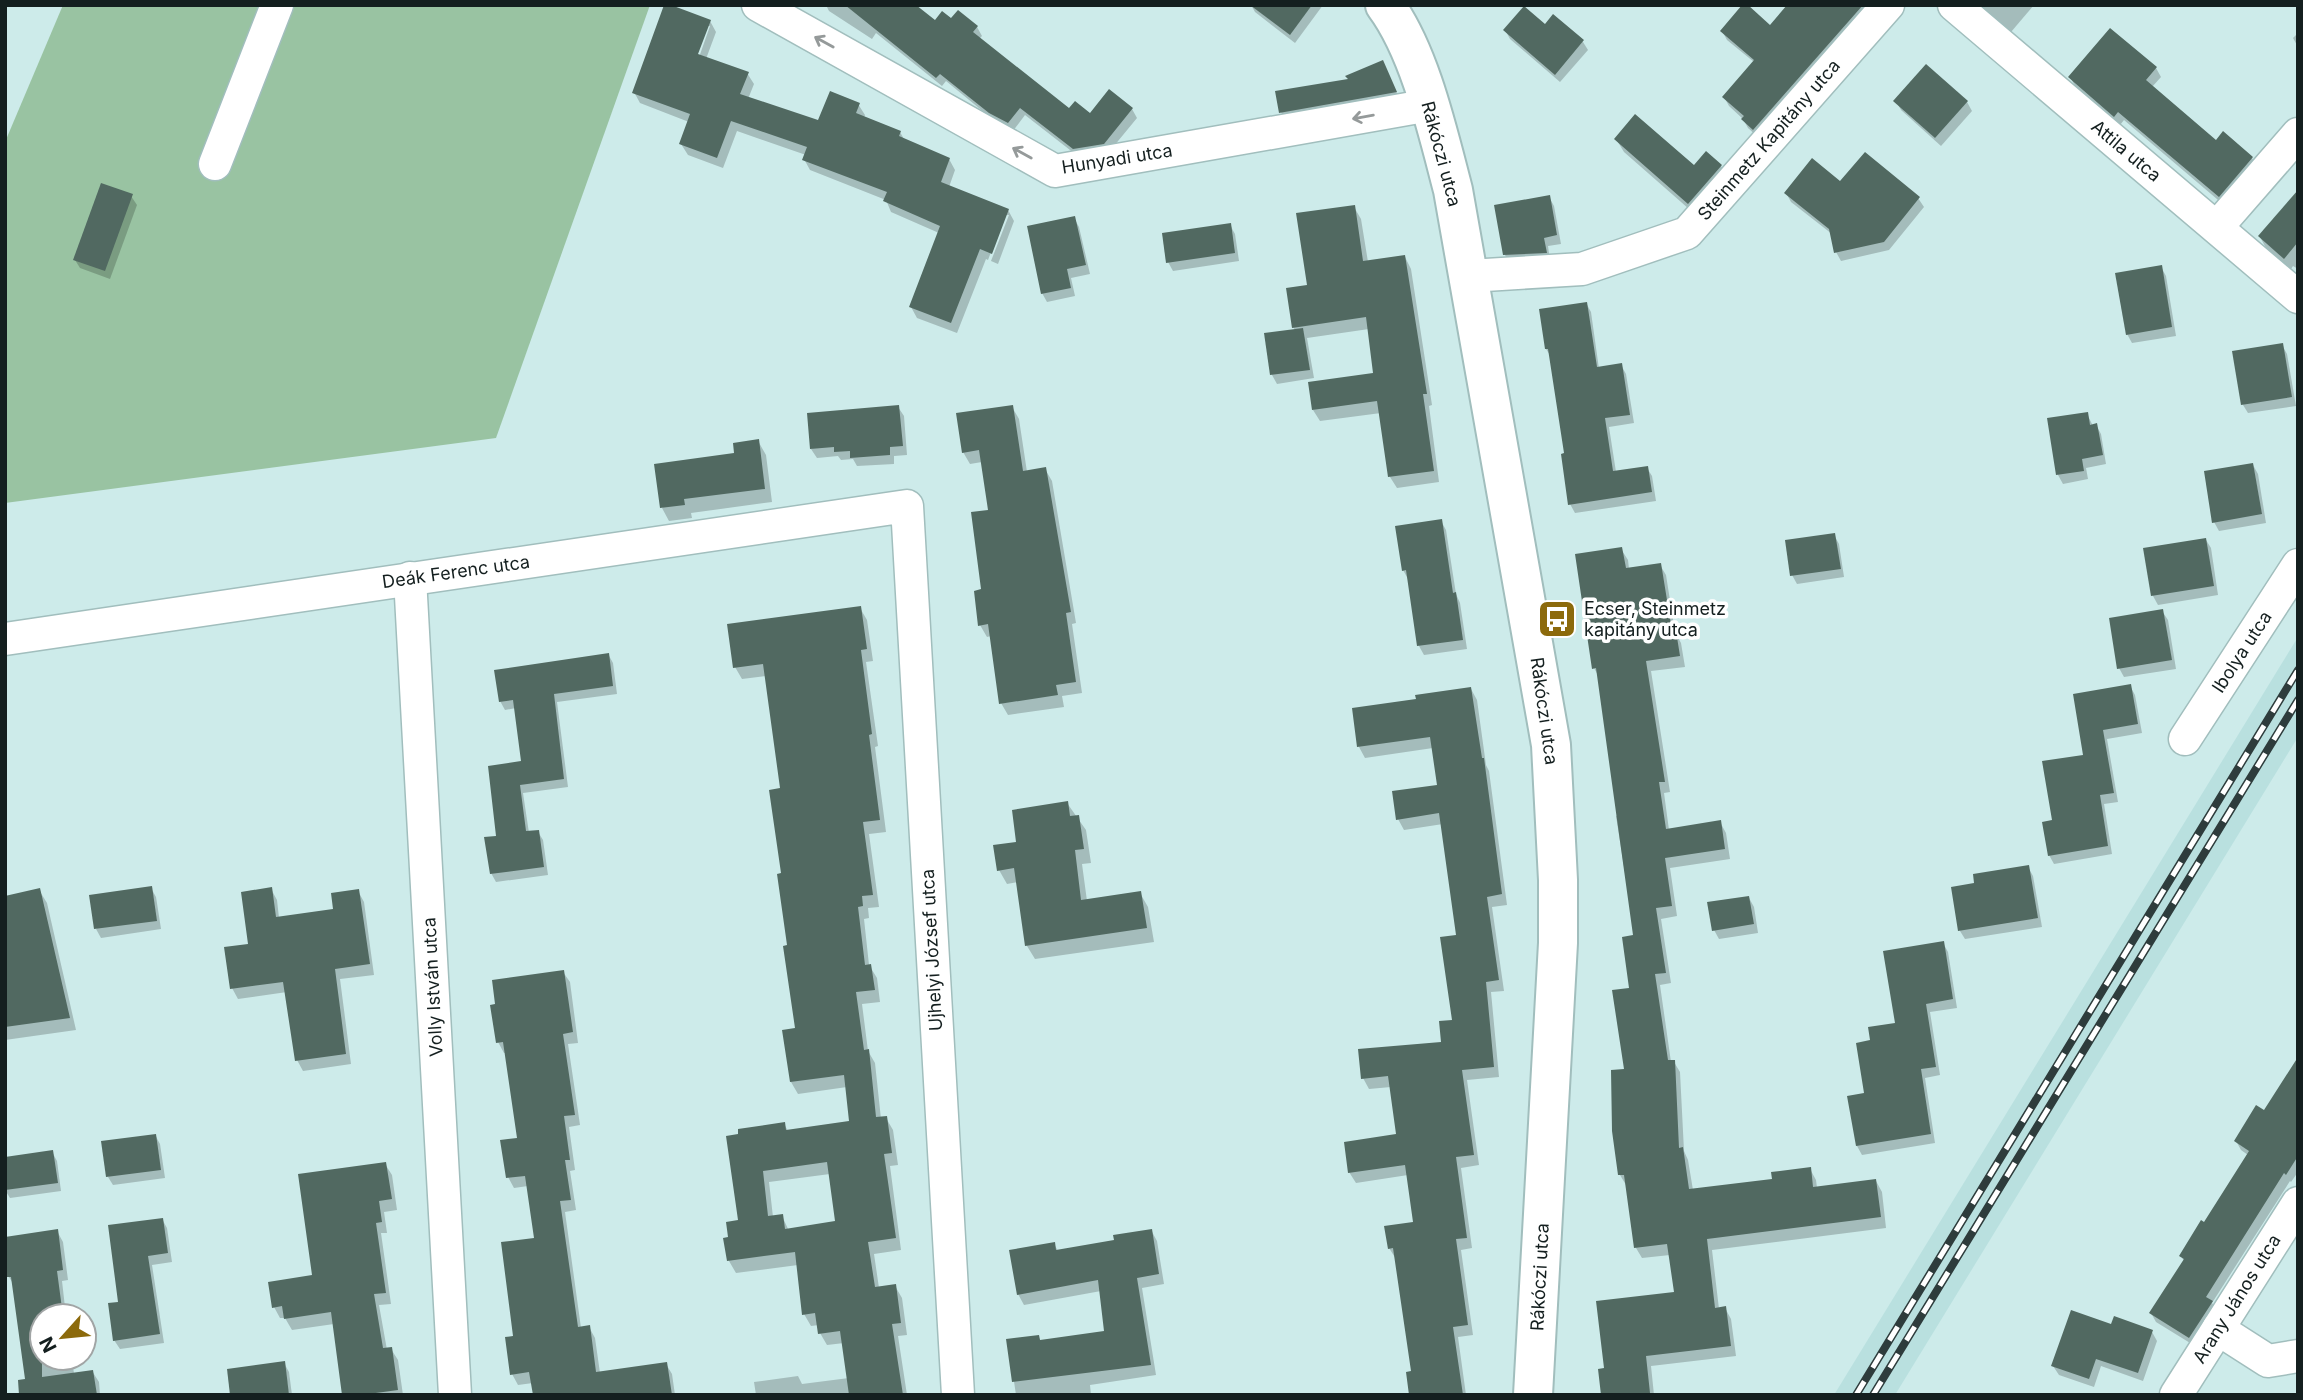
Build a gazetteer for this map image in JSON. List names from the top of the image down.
{
  "streets": {
    "main road": ["Rákóczi utca"],
    "street": [
      "Steinmetz Kapitány utca",
      "Attila utca",
      "Hunyadi utca",
      "Deák Ferenc utca",
      "Ibolya utca",
      "Ujhelyi József utca",
      "Volly István utca",
      "Arany János utca"
    ]
  },
  "crossings": [
    ["Steinmetz Kapitány utca", "Rákóczi utca"],
    ["Rákóczi utca", "Hunyadi utca"],
    ["Deák Ferenc utca", "Ujhelyi József utca"],
    ["Deák Ferenc utca", "Volly István utca"]
  ],
  "one_way": ["Hunyadi utca"],
  "places": {
    "bus stop": ["Ecser, Steinmetz kapitány utca"]
  },
  "north": "bottom left"
}
